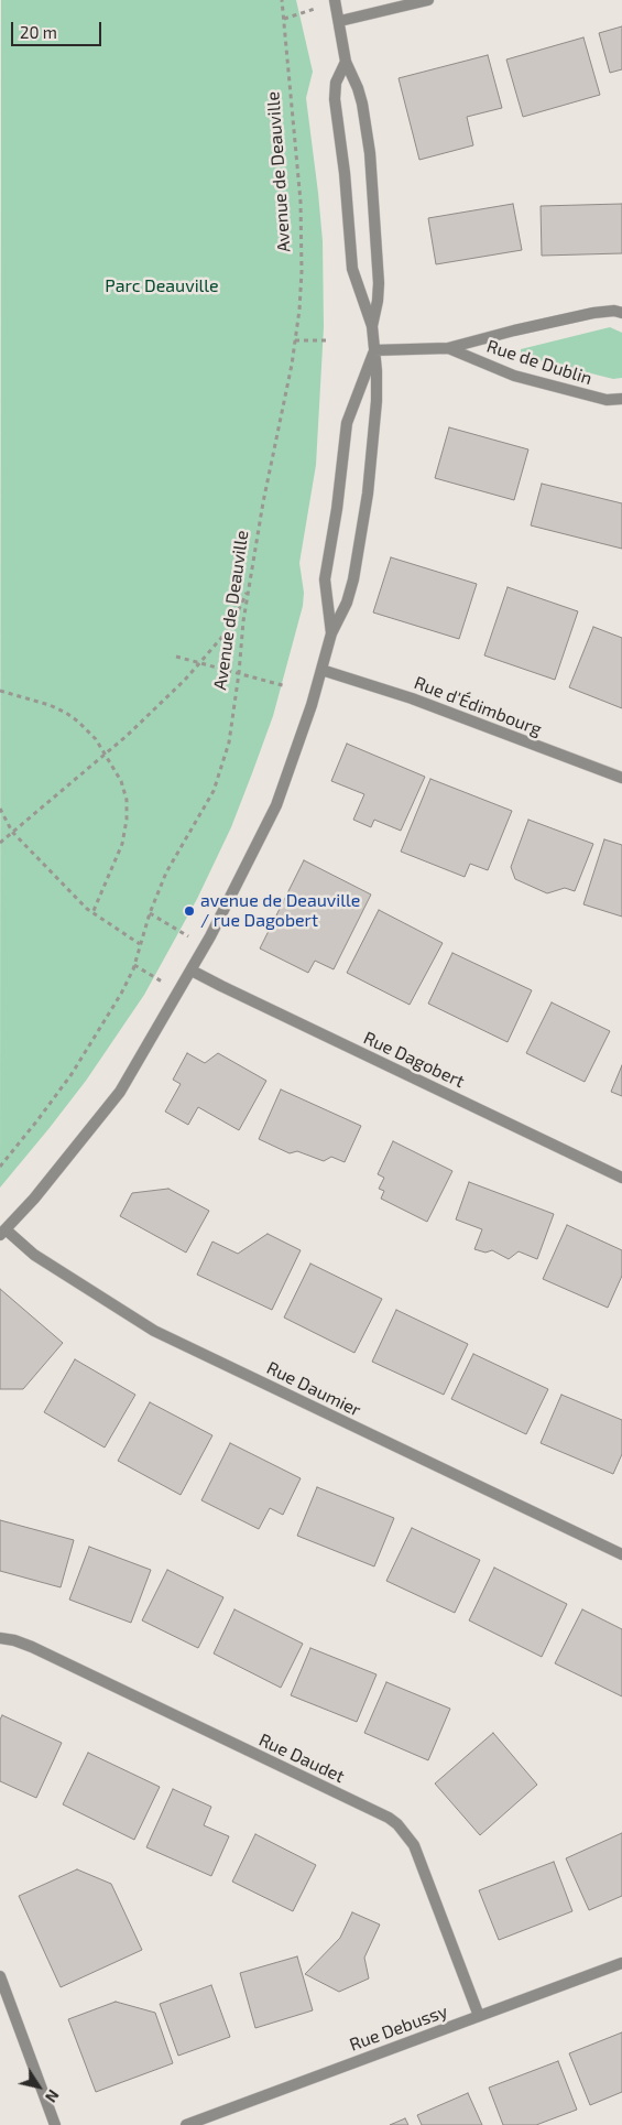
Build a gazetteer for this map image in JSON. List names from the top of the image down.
{
  "streets": {
    "street": [
      "Rue de Dublin",
      "Rue d'Édimbourg",
      "Rue Dagobert",
      "Rue Daumier",
      "Rue Daudet",
      "Rue Debussy"
    ],
    "path": ["Avenue de Deauville"]
  },
  "crossings": [
    ["Rue Daudet", "Rue Debussy"]
  ],
  "parks": ["Parc Deauville"],
  "places": ["avenue de Deauville / rue Dagobert"],
  "scale_bar": "20 m",
  "north": "bottom right"
}
